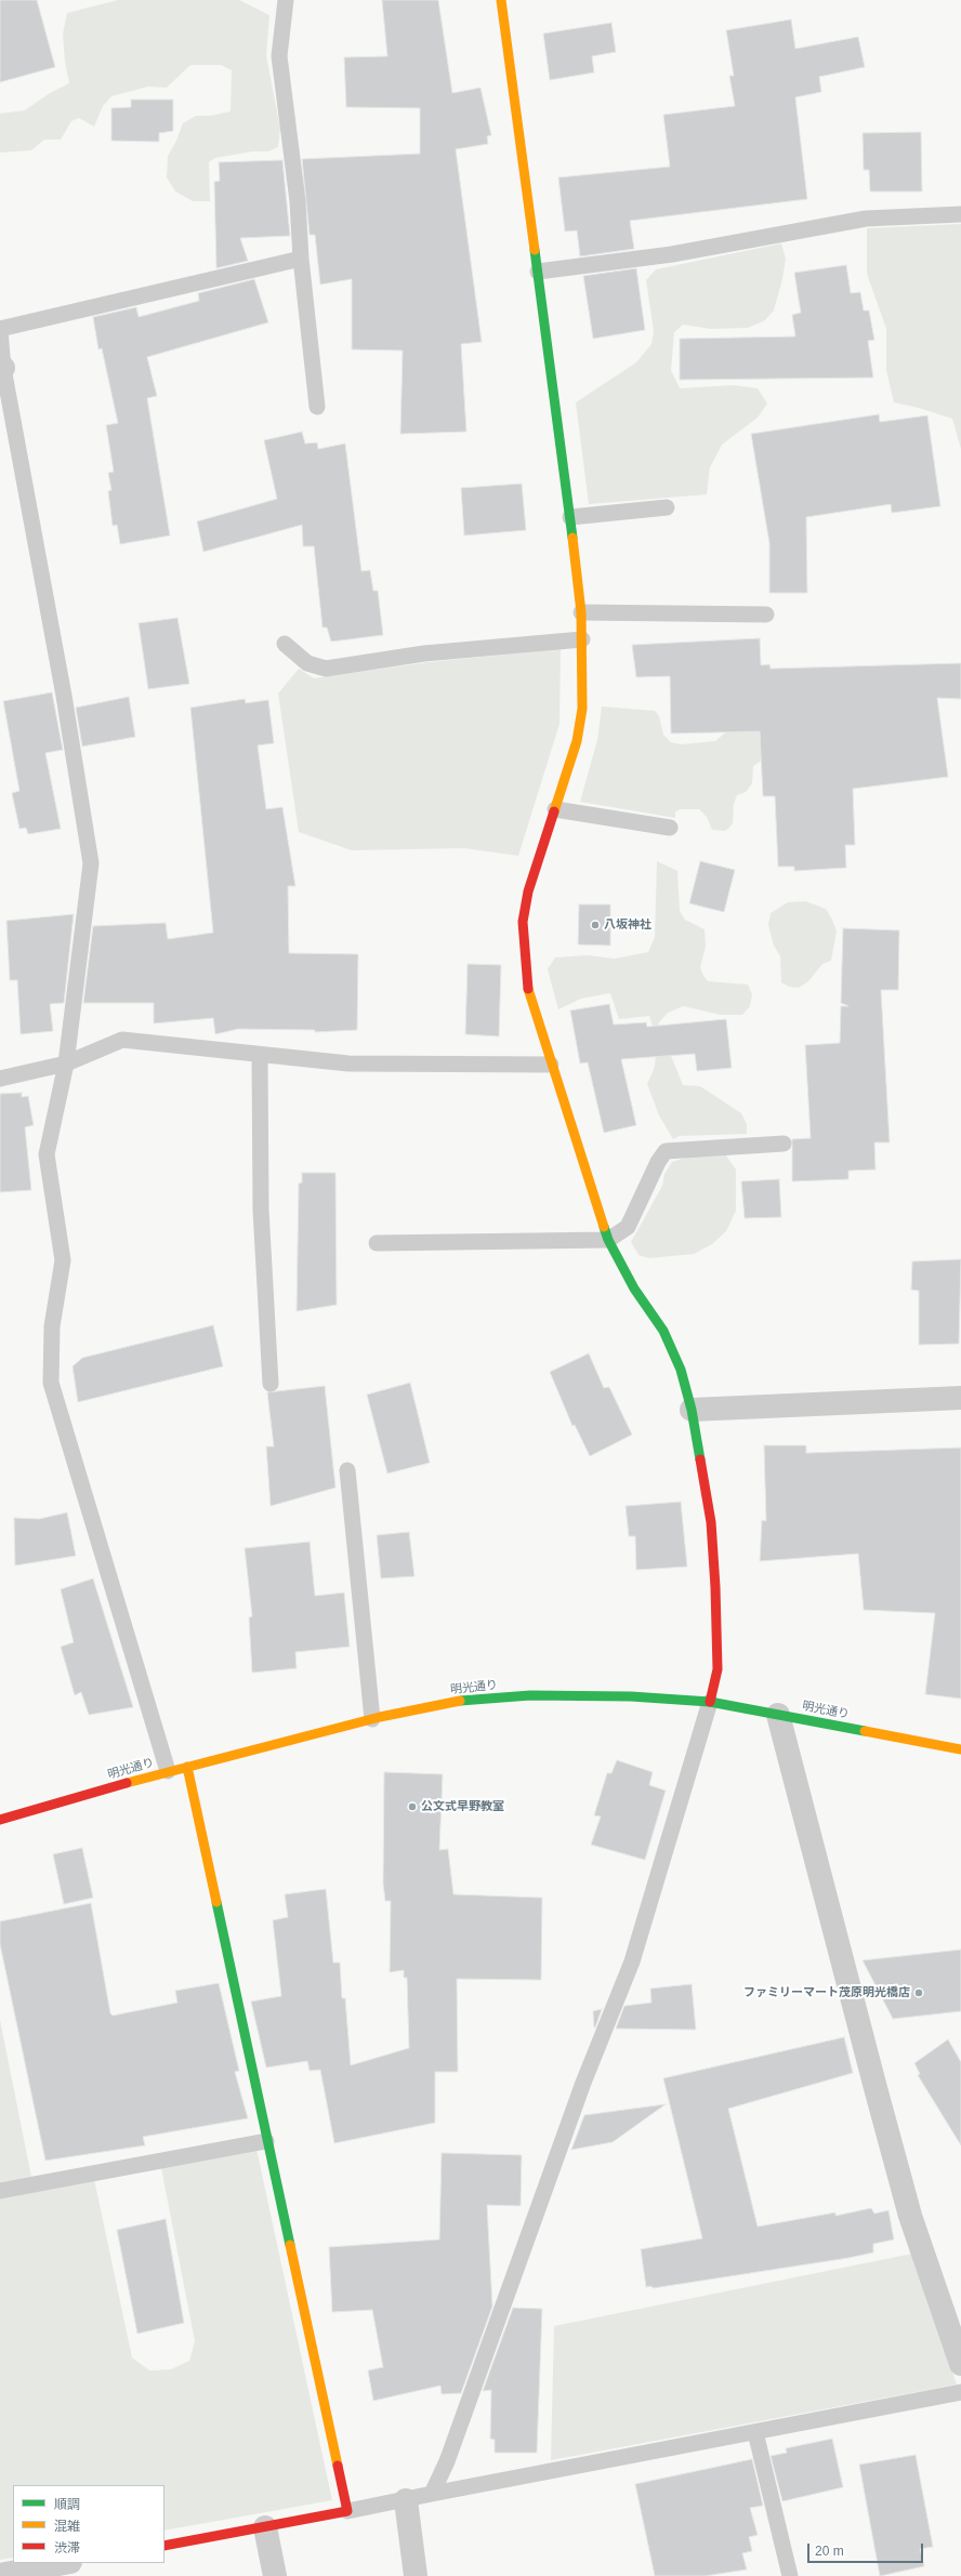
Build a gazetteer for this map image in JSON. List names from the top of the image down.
{
  "streets": {
    "street": ["明光通り"]
  },
  "places": ["八坂神社", "公文式早野教室", "ファミリーマート茂原明光橋店"],
  "legend": ["順調", "混雑", "渋滞"],
  "scale_bar": "20 m"
}
